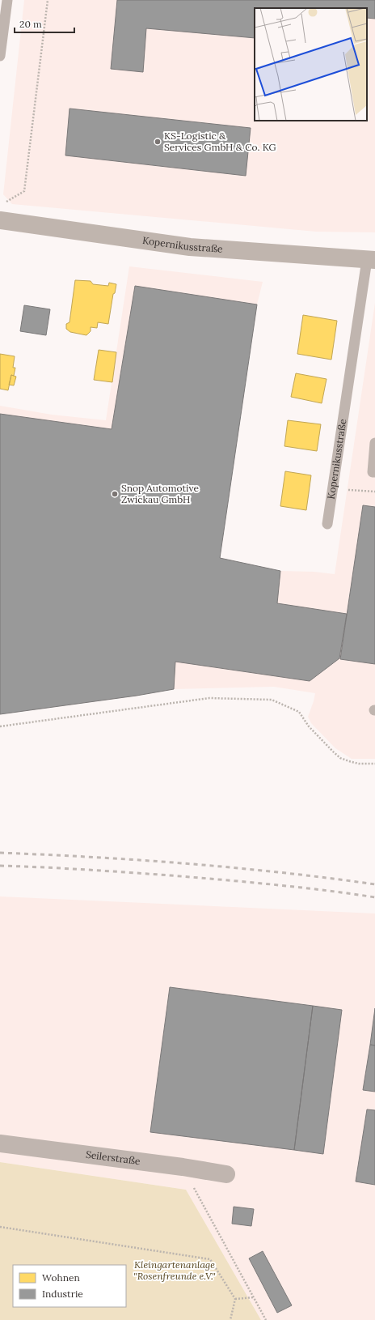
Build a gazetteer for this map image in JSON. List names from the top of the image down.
{
  "streets": {
    "street": ["Kopernikusstraße", "Seilerstraße"]
  },
  "parks": ["Kleingartenanlage \"Rosenfreunde e.V.\""],
  "places": ["KS-Logistic & Services GmbH & Co. KG", "Snop Automotive Zwickau GmbH"],
  "legend": ["Wohnen", "Industrie"],
  "scale_bar": "20 m"
}
